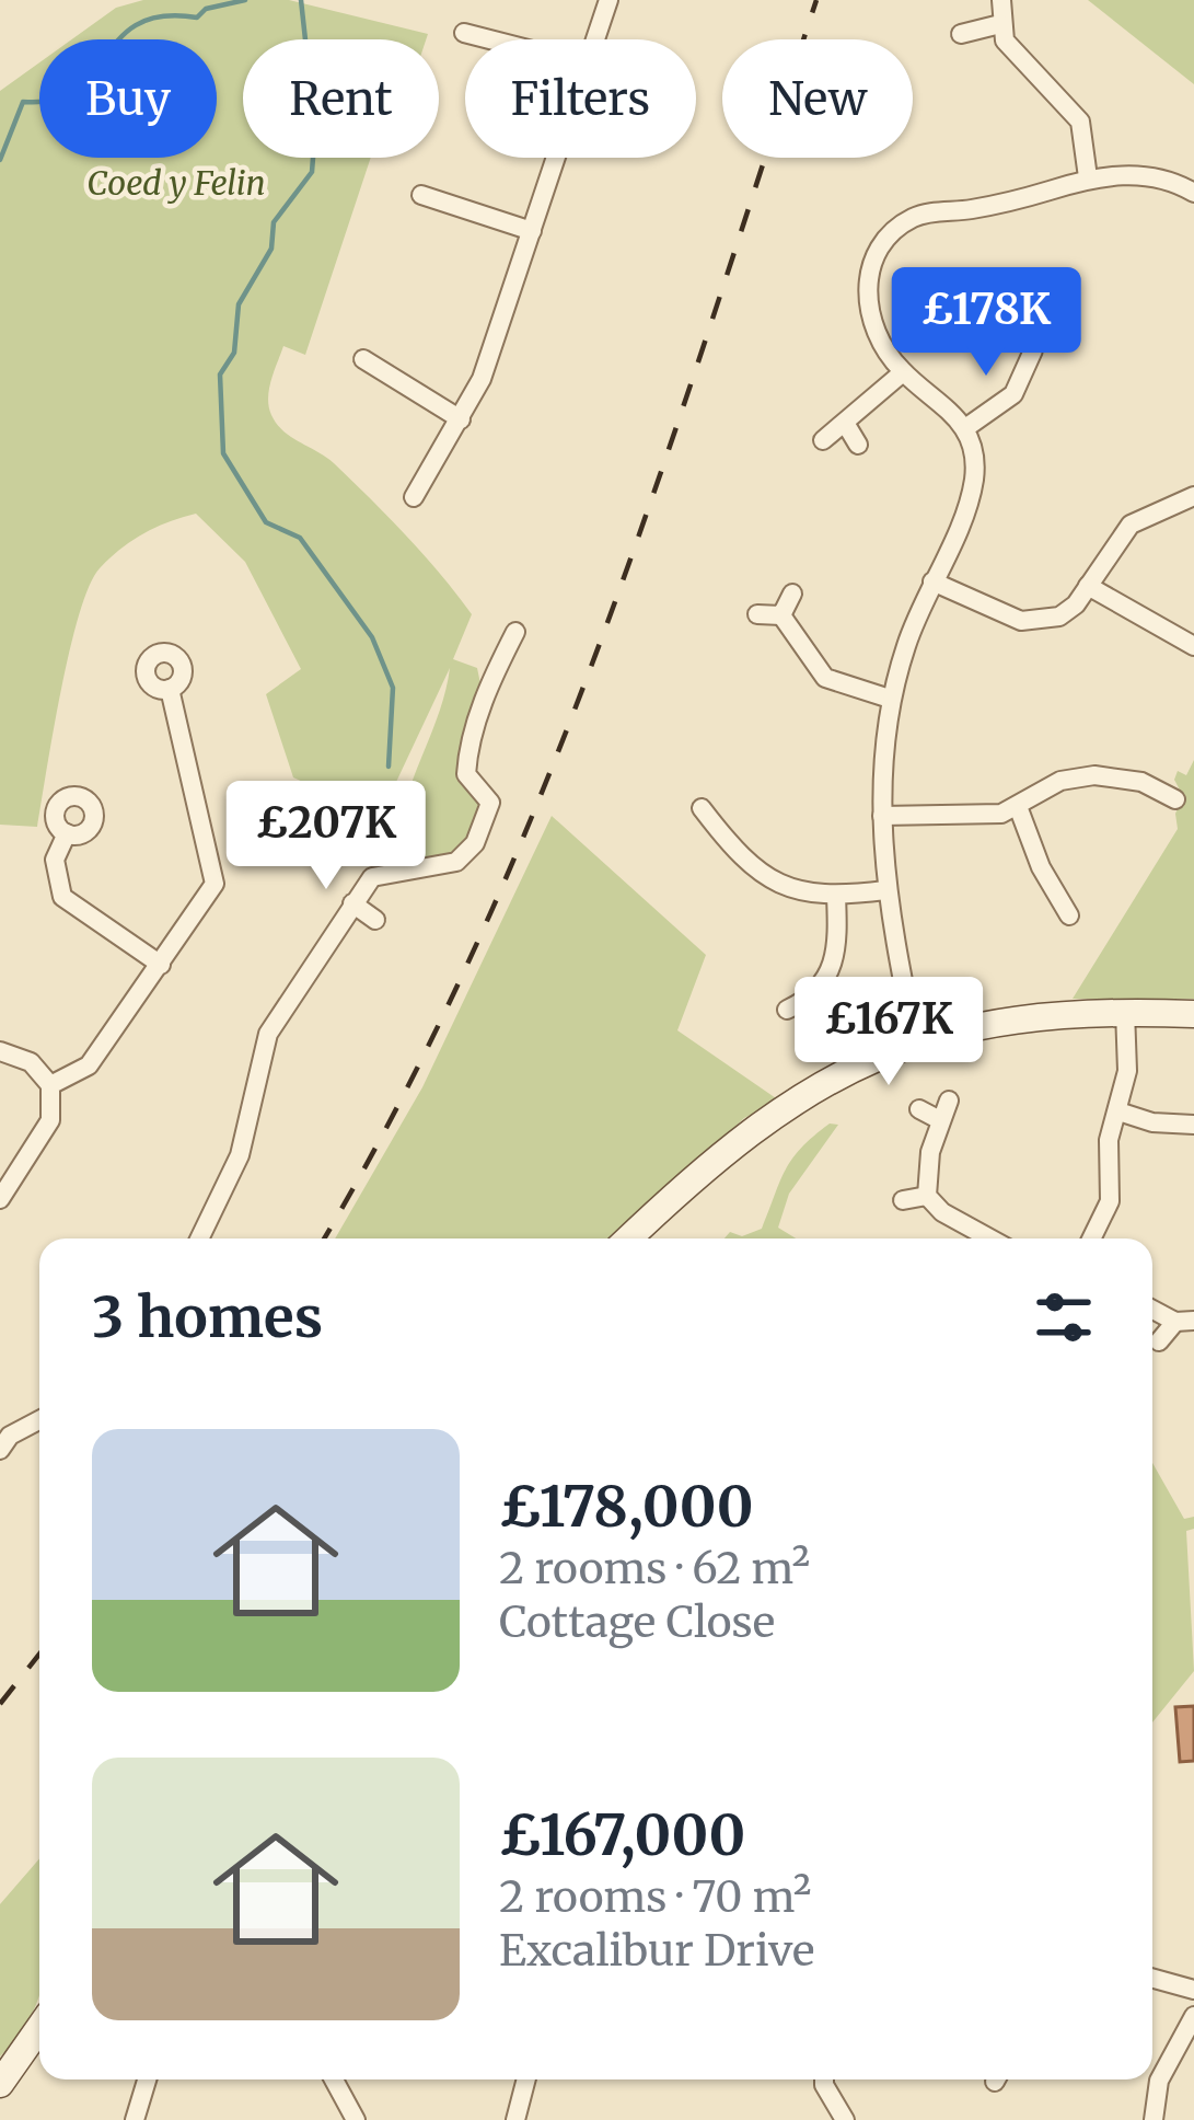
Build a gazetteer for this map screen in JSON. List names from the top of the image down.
{
  "parks": ["Coed y Felin"],
  "page": {
    "chip": [
      "Buy",
      "Rent",
      "Filters",
      "New"
    ],
    "price": ["£178K", "£207K", "£167K"],
    "heading": "3 homes",
    "list": [
      {
        "name": "£178,000",
        "note": "2 rooms · 62 m² · Cottage Close"
      },
      {
        "name": "£167,000",
        "note": "2 rooms · 70 m² · Excalibur Drive"
      }
    ]
  }
}
